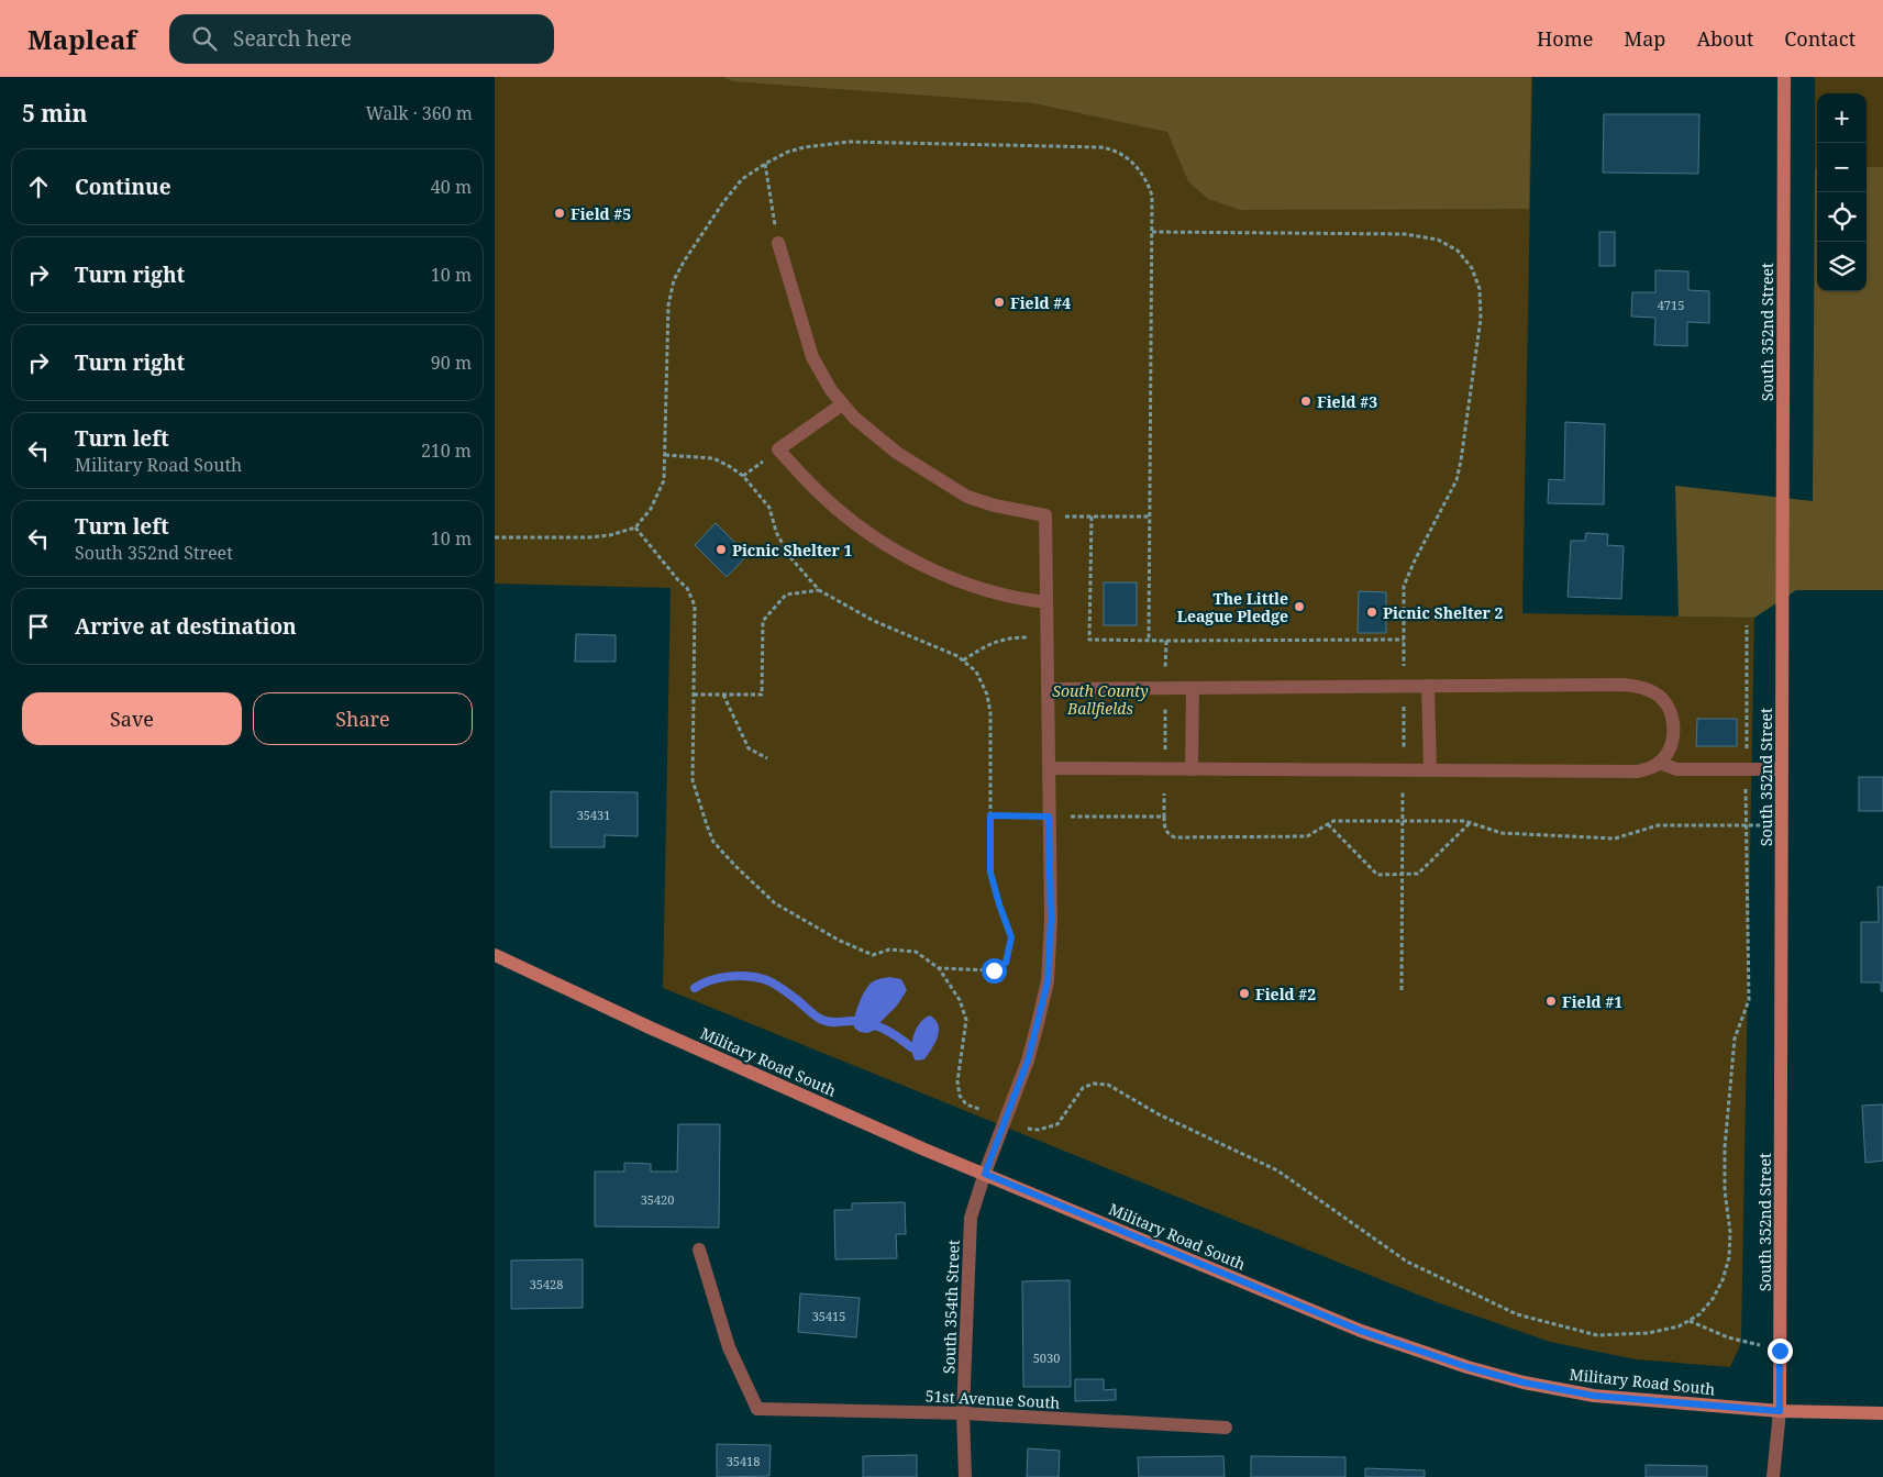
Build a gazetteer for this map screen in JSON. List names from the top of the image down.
{
  "streets": {
    "main road": ["South 352nd Street", "Military Road South"],
    "street": ["South 354th Street", "51st Avenue South"]
  },
  "crossings": [
    ["South 352nd Street", "Military Road South"],
    ["Military Road South", "South 354th Street"],
    ["South 354th Street", "51st Avenue South"]
  ],
  "parks": ["South County Ballfields"],
  "places": [
    "Field #5",
    "Field #4",
    "Field #3",
    "Picnic Shelter 1",
    "The Little League Pledge",
    "Picnic Shelter 2",
    "Field #2",
    "Field #1"
  ],
  "house_numbers": [
    "4715",
    "35431",
    "35420",
    "35428",
    "35415",
    "5030",
    "35418"
  ],
  "page": {
    "header": "Mapleaf",
    "search": "Search here",
    "nav": [
      "Home",
      "Map",
      "About",
      "Contact"
    ],
    "heading": ["5 min", "Walk · 360 m"],
    "map_buttons": ["+", "−"],
    "list": [
      ["Continue", "40 m"],
      ["Turn right", "10 m"],
      ["Turn right", "90 m"],
      ["Turn left", "Military Road South", "210 m"],
      ["Turn left", "South 352nd Street", "10 m"],
      "Arrive at destination"
    ],
    "buttons": ["Save", "Share"]
  }
}
